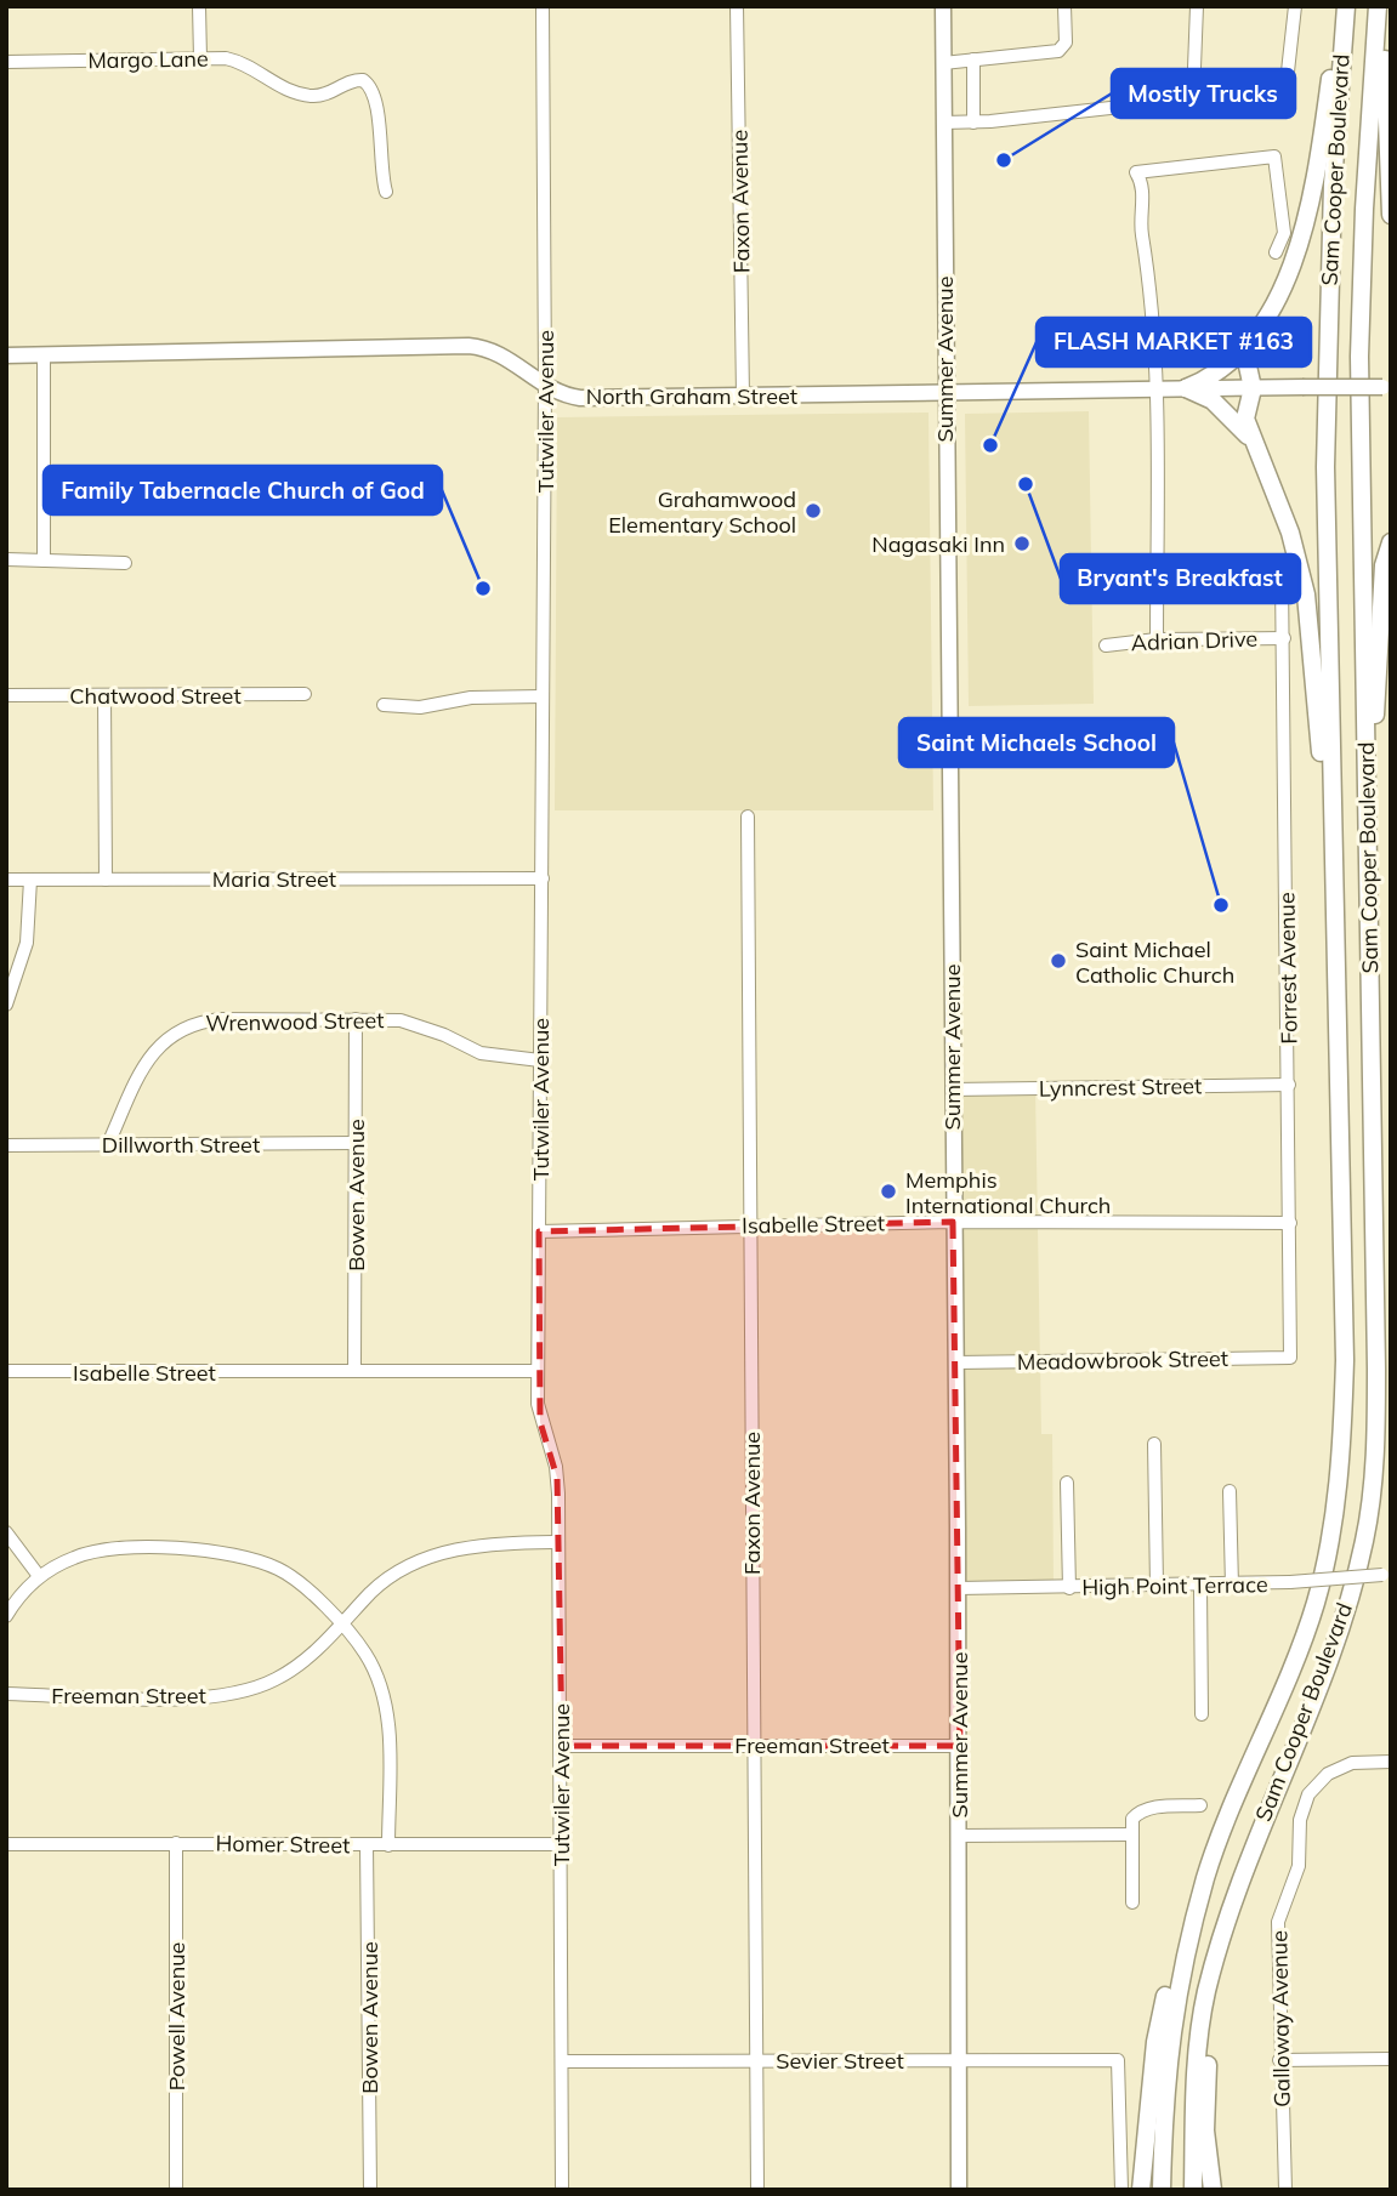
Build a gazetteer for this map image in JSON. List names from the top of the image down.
{
  "streets": {
    "highway": ["Sam Cooper Boulevard"],
    "main road": ["Summer Avenue", "North Graham Street"],
    "street": [
      "Margo Lane",
      "Faxon Avenue",
      "Tutwiler Avenue",
      "Adrian Drive",
      "Chatwood Street",
      "Maria Street",
      "Forrest Avenue",
      "Wrenwood Street",
      "Lynncrest Street",
      "Dillworth Street",
      "Bowen Avenue",
      "Isabelle Street",
      "Meadowbrook Street",
      "High Point Terrace",
      "Freeman Street",
      "Homer Street",
      "Powell Avenue",
      "Galloway Avenue",
      "Sevier Street"
    ]
  },
  "crossings": [
    ["Faxon Avenue", "North Graham Street"],
    ["Faxon Avenue", "Isabelle Street"],
    ["Faxon Avenue", "Freeman Street"],
    ["Faxon Avenue", "Sevier Street"],
    ["Summer Avenue", "North Graham Street"],
    ["Summer Avenue", "Lynncrest Street"],
    ["Summer Avenue", "Isabelle Street"],
    ["Summer Avenue", "Meadowbrook Street"],
    ["Summer Avenue", "High Point Terrace"],
    ["Summer Avenue", "Freeman Street"],
    ["Summer Avenue", "Sevier Street"],
    ["North Graham Street", "Tutwiler Avenue"],
    ["Tutwiler Avenue", "Maria Street"],
    ["Tutwiler Avenue", "Wrenwood Street"],
    ["Tutwiler Avenue", "Isabelle Street"],
    ["Tutwiler Avenue", "Freeman Street"],
    ["Tutwiler Avenue", "Homer Street"],
    ["Tutwiler Avenue", "Sevier Street"],
    ["Adrian Drive", "Forrest Avenue"],
    ["Forrest Avenue", "Lynncrest Street"],
    ["Forrest Avenue", "Isabelle Street"],
    ["Forrest Avenue", "Meadowbrook Street"],
    ["Wrenwood Street", "Dillworth Street"],
    ["Wrenwood Street", "Bowen Avenue"],
    ["Dillworth Street", "Bowen Avenue"],
    ["Bowen Avenue", "Isabelle Street"],
    ["Bowen Avenue", "Homer Street"],
    ["Homer Street", "Powell Avenue"]
  ],
  "places": [
    "Mostly Trucks",
    "FLASH MARKET #163",
    "Bryant's Breakfast",
    "Grahamwood Elementary School",
    "Nagasaki Inn",
    "Family Tabernacle Church of God",
    "Saint Michaels School",
    "Saint Michael Catholic Church",
    "Memphis International Church"
  ]
}
